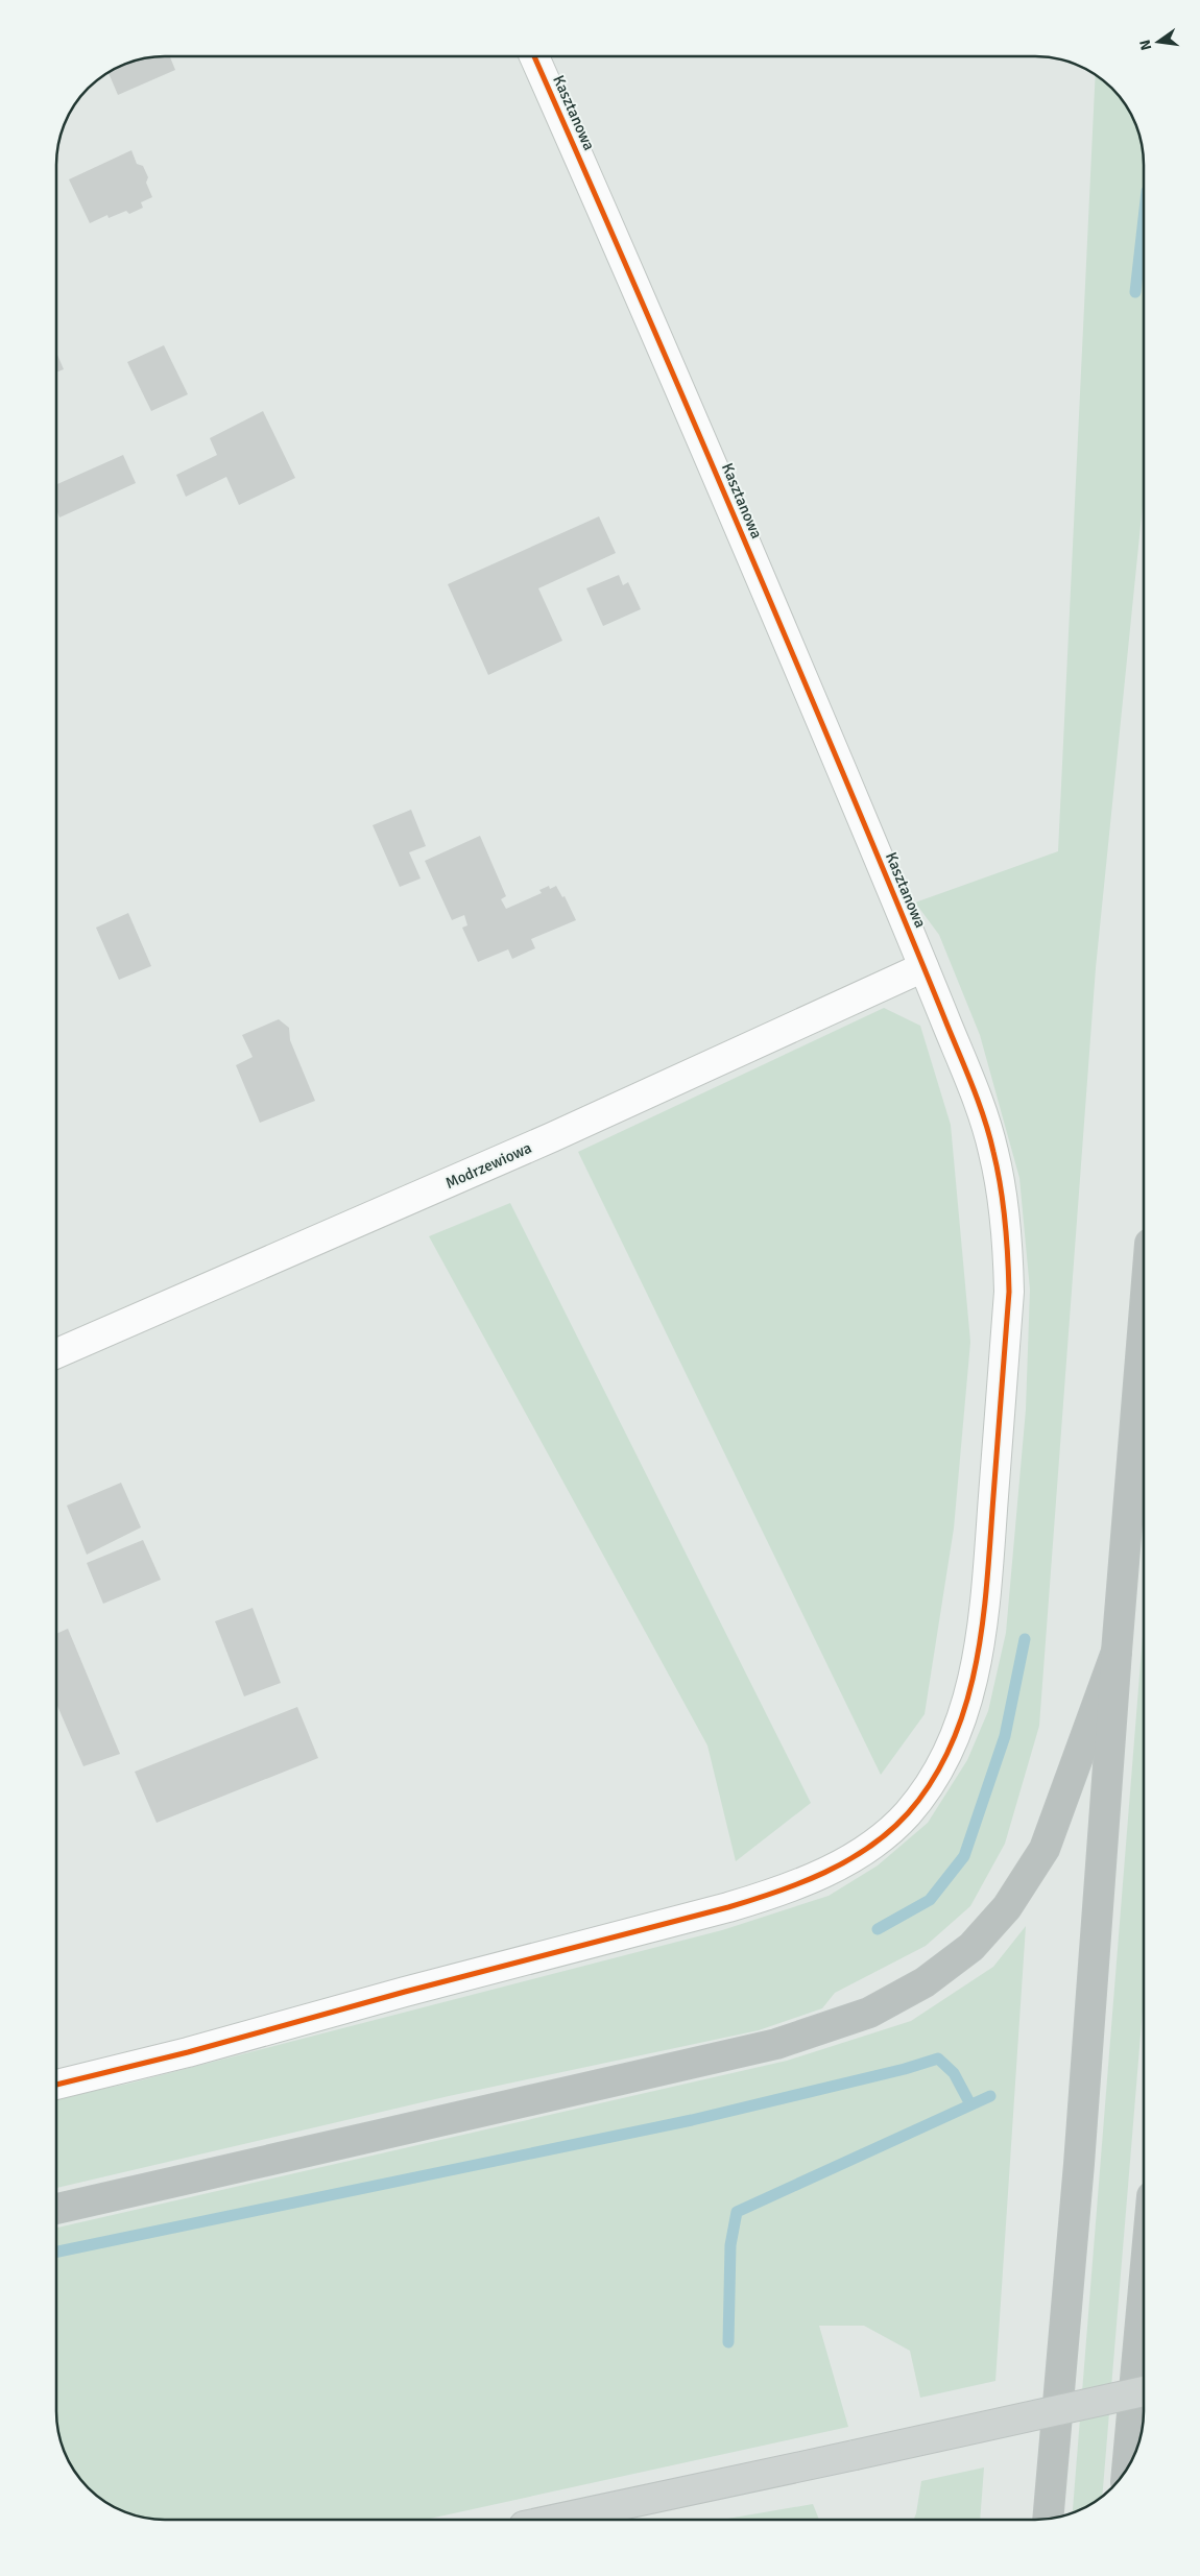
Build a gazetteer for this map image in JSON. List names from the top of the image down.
{
  "streets": {
    "street": ["Kasztanowa", "Modrzewiowa"]
  },
  "crossings": [
    ["Kasztanowa", "Modrzewiowa"]
  ],
  "north": "left"
}
